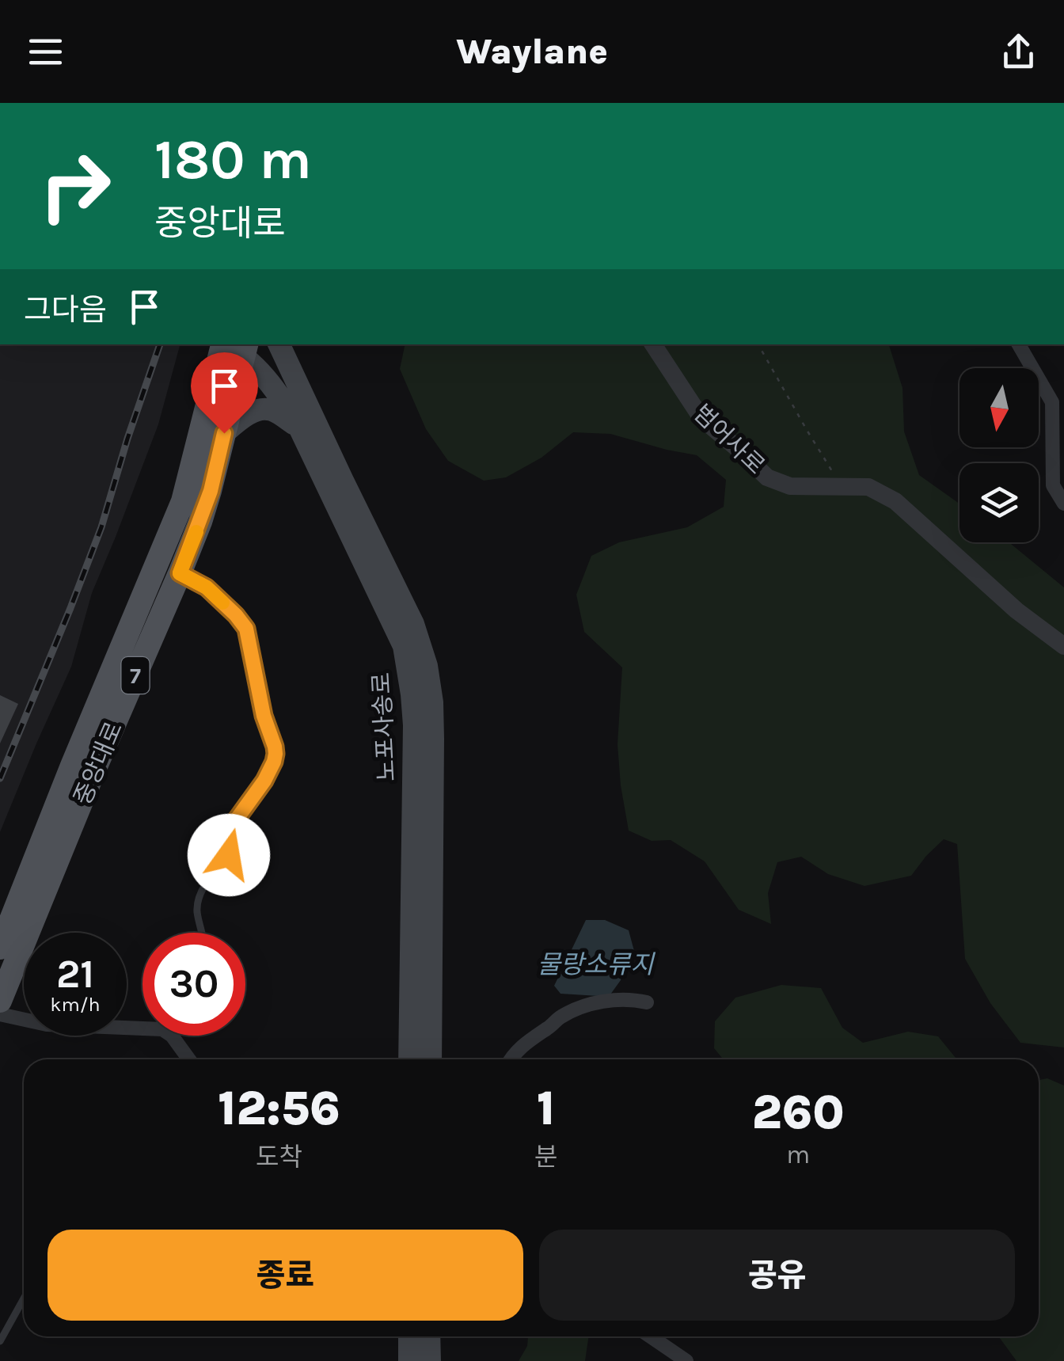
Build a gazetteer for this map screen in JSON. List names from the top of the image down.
{
  "streets": {
    "main road": ["7", "노포사송로", "중앙대로"],
    "street": ["범어사로"]
  },
  "crossings": [
    ["노포사송로", "중앙대로"]
  ],
  "water": ["물랑소류지"],
  "north": "bottom",
  "page": {
    "header": "Waylane",
    "turn": ["180 m", "중앙대로"],
    "then": "그다음",
    "speed": "21 km/h",
    "limit": "30",
    "eta": [
      "12:56",
      "도착",
      "1",
      "분",
      "260",
      "m"
    ],
    "buttons": ["종료", "공유"]
  }
}
